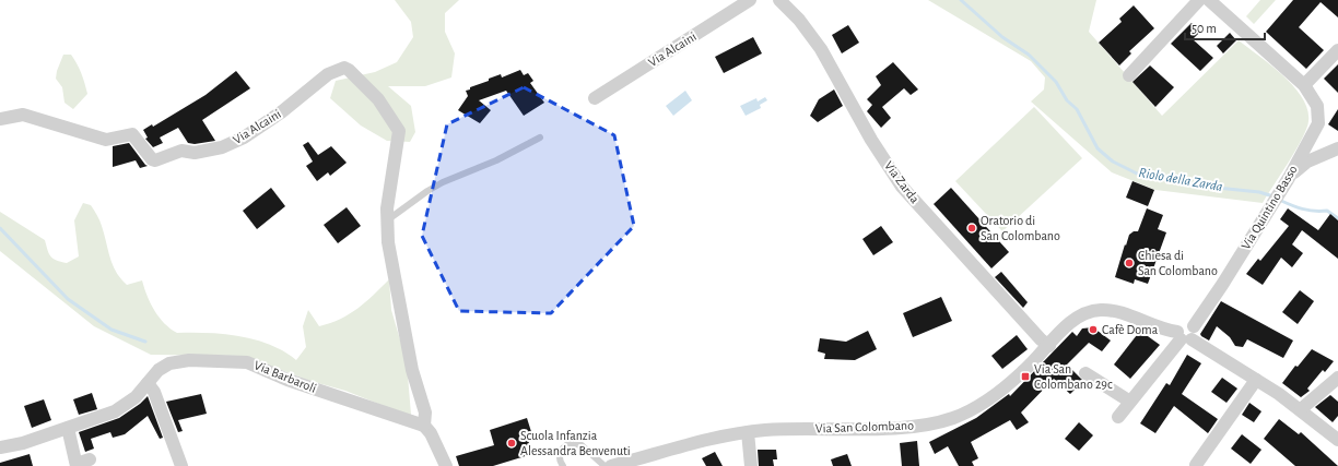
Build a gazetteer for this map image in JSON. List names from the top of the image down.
{
  "streets": {
    "street": [
      "Via Alcaini",
      "Via Zarda",
      "Via Quintino Basso",
      "Via Barbaroli",
      "Via San Colombano"
    ]
  },
  "crossings": [
    ["Via Alcaini", "Via Barbaroli"],
    ["Via Zarda", "Via San Colombano"],
    ["Via Quintino Basso", "Via San Colombano"]
  ],
  "water": ["Riolo della Zarda"],
  "places": {
    "other": [
      "Oratorio di San Colombano",
      "Chiesa di San Colombano",
      "Cafè Doma",
      "Scuola Infanzia Alessandra Benvenuti"
    ],
    "transit": ["Via San Colombano 29c"]
  },
  "scale_bar": "50 m"
}
